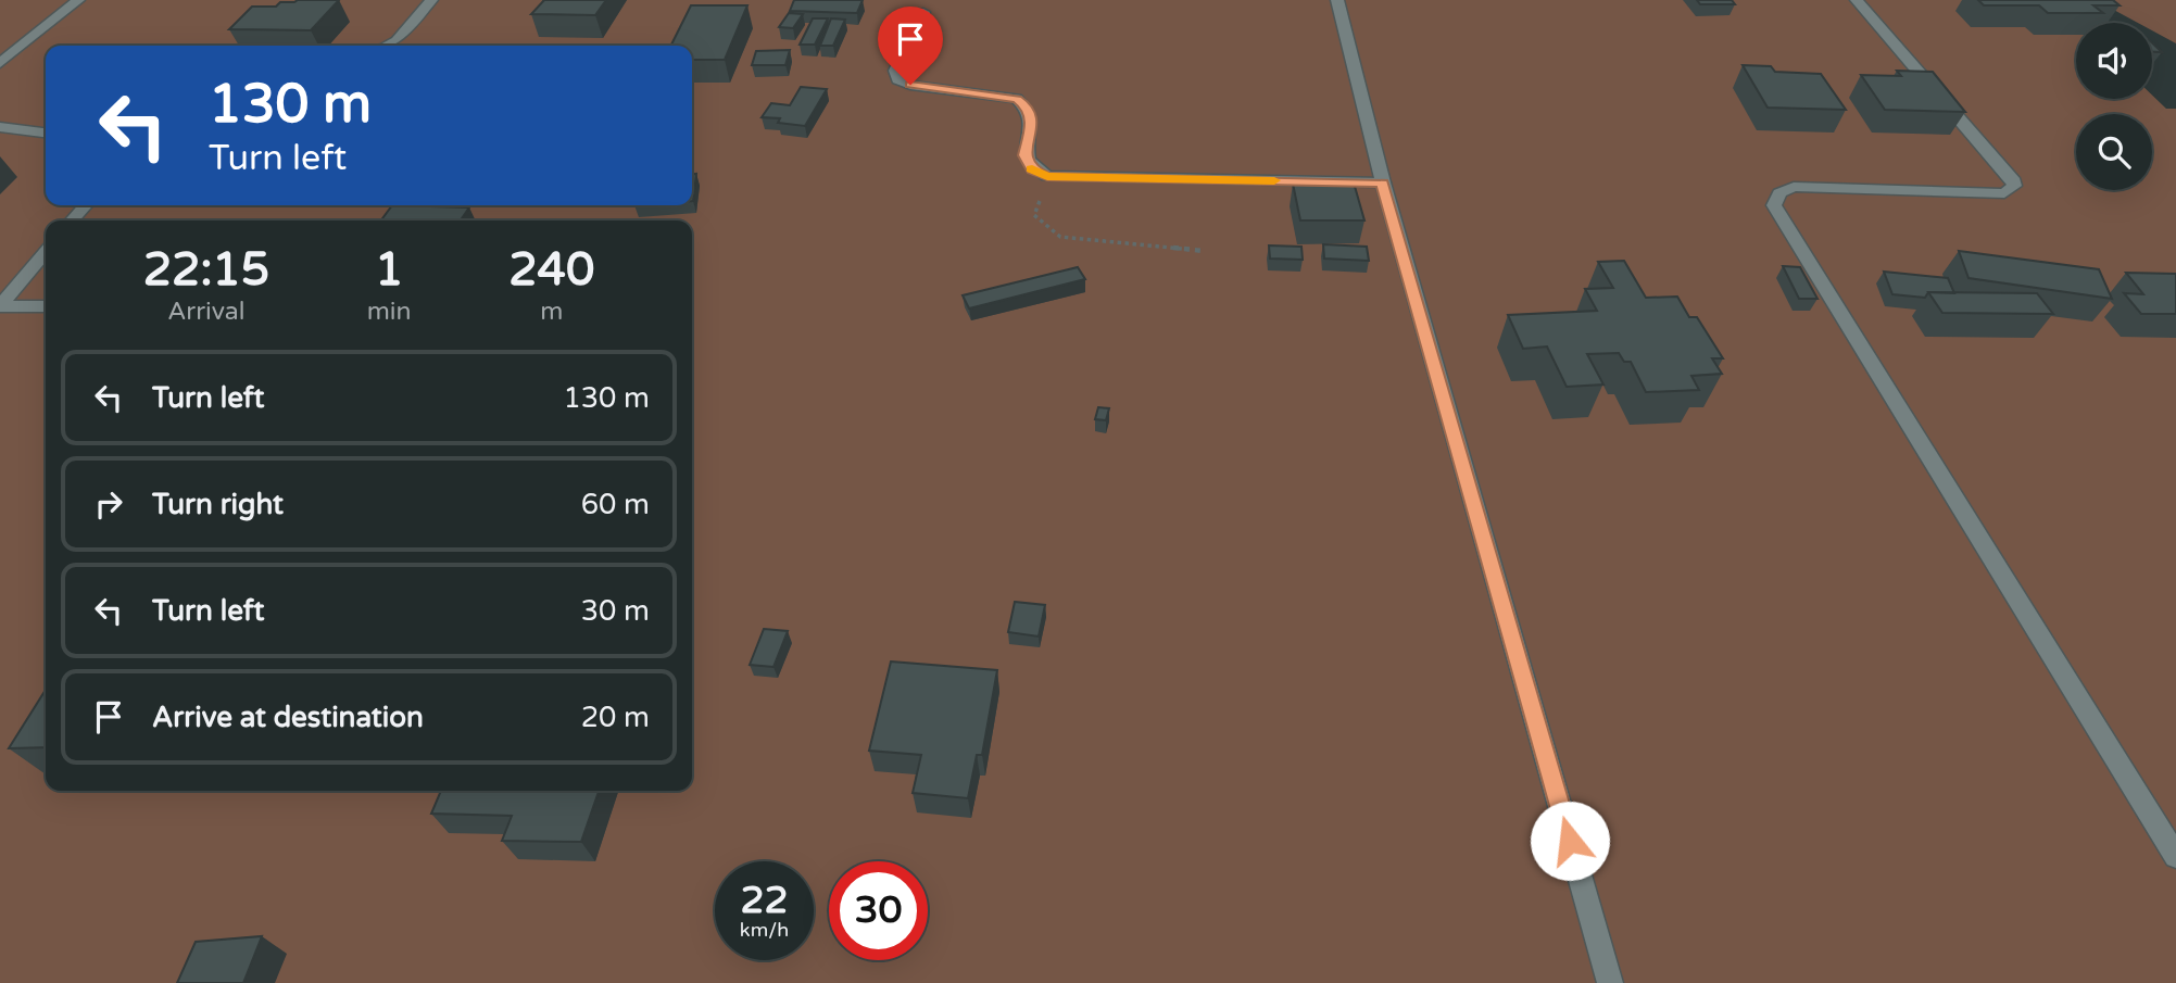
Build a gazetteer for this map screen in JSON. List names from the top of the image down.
{
  "page": {
    "turn": ["130 m", "Turn left"],
    "eta": [
      "22:15",
      "Arrival",
      "1",
      "min",
      "240",
      "m"
    ],
    "list": [
      {
        "name": "Turn left",
        "value": "130 m"
      },
      {
        "name": "Turn right",
        "value": "60 m"
      },
      {
        "name": "Turn left",
        "value": "30 m"
      },
      {
        "name": "Arrive at destination",
        "value": "20 m"
      }
    ],
    "speed": "22 km/h",
    "limit": "30"
  }
}
